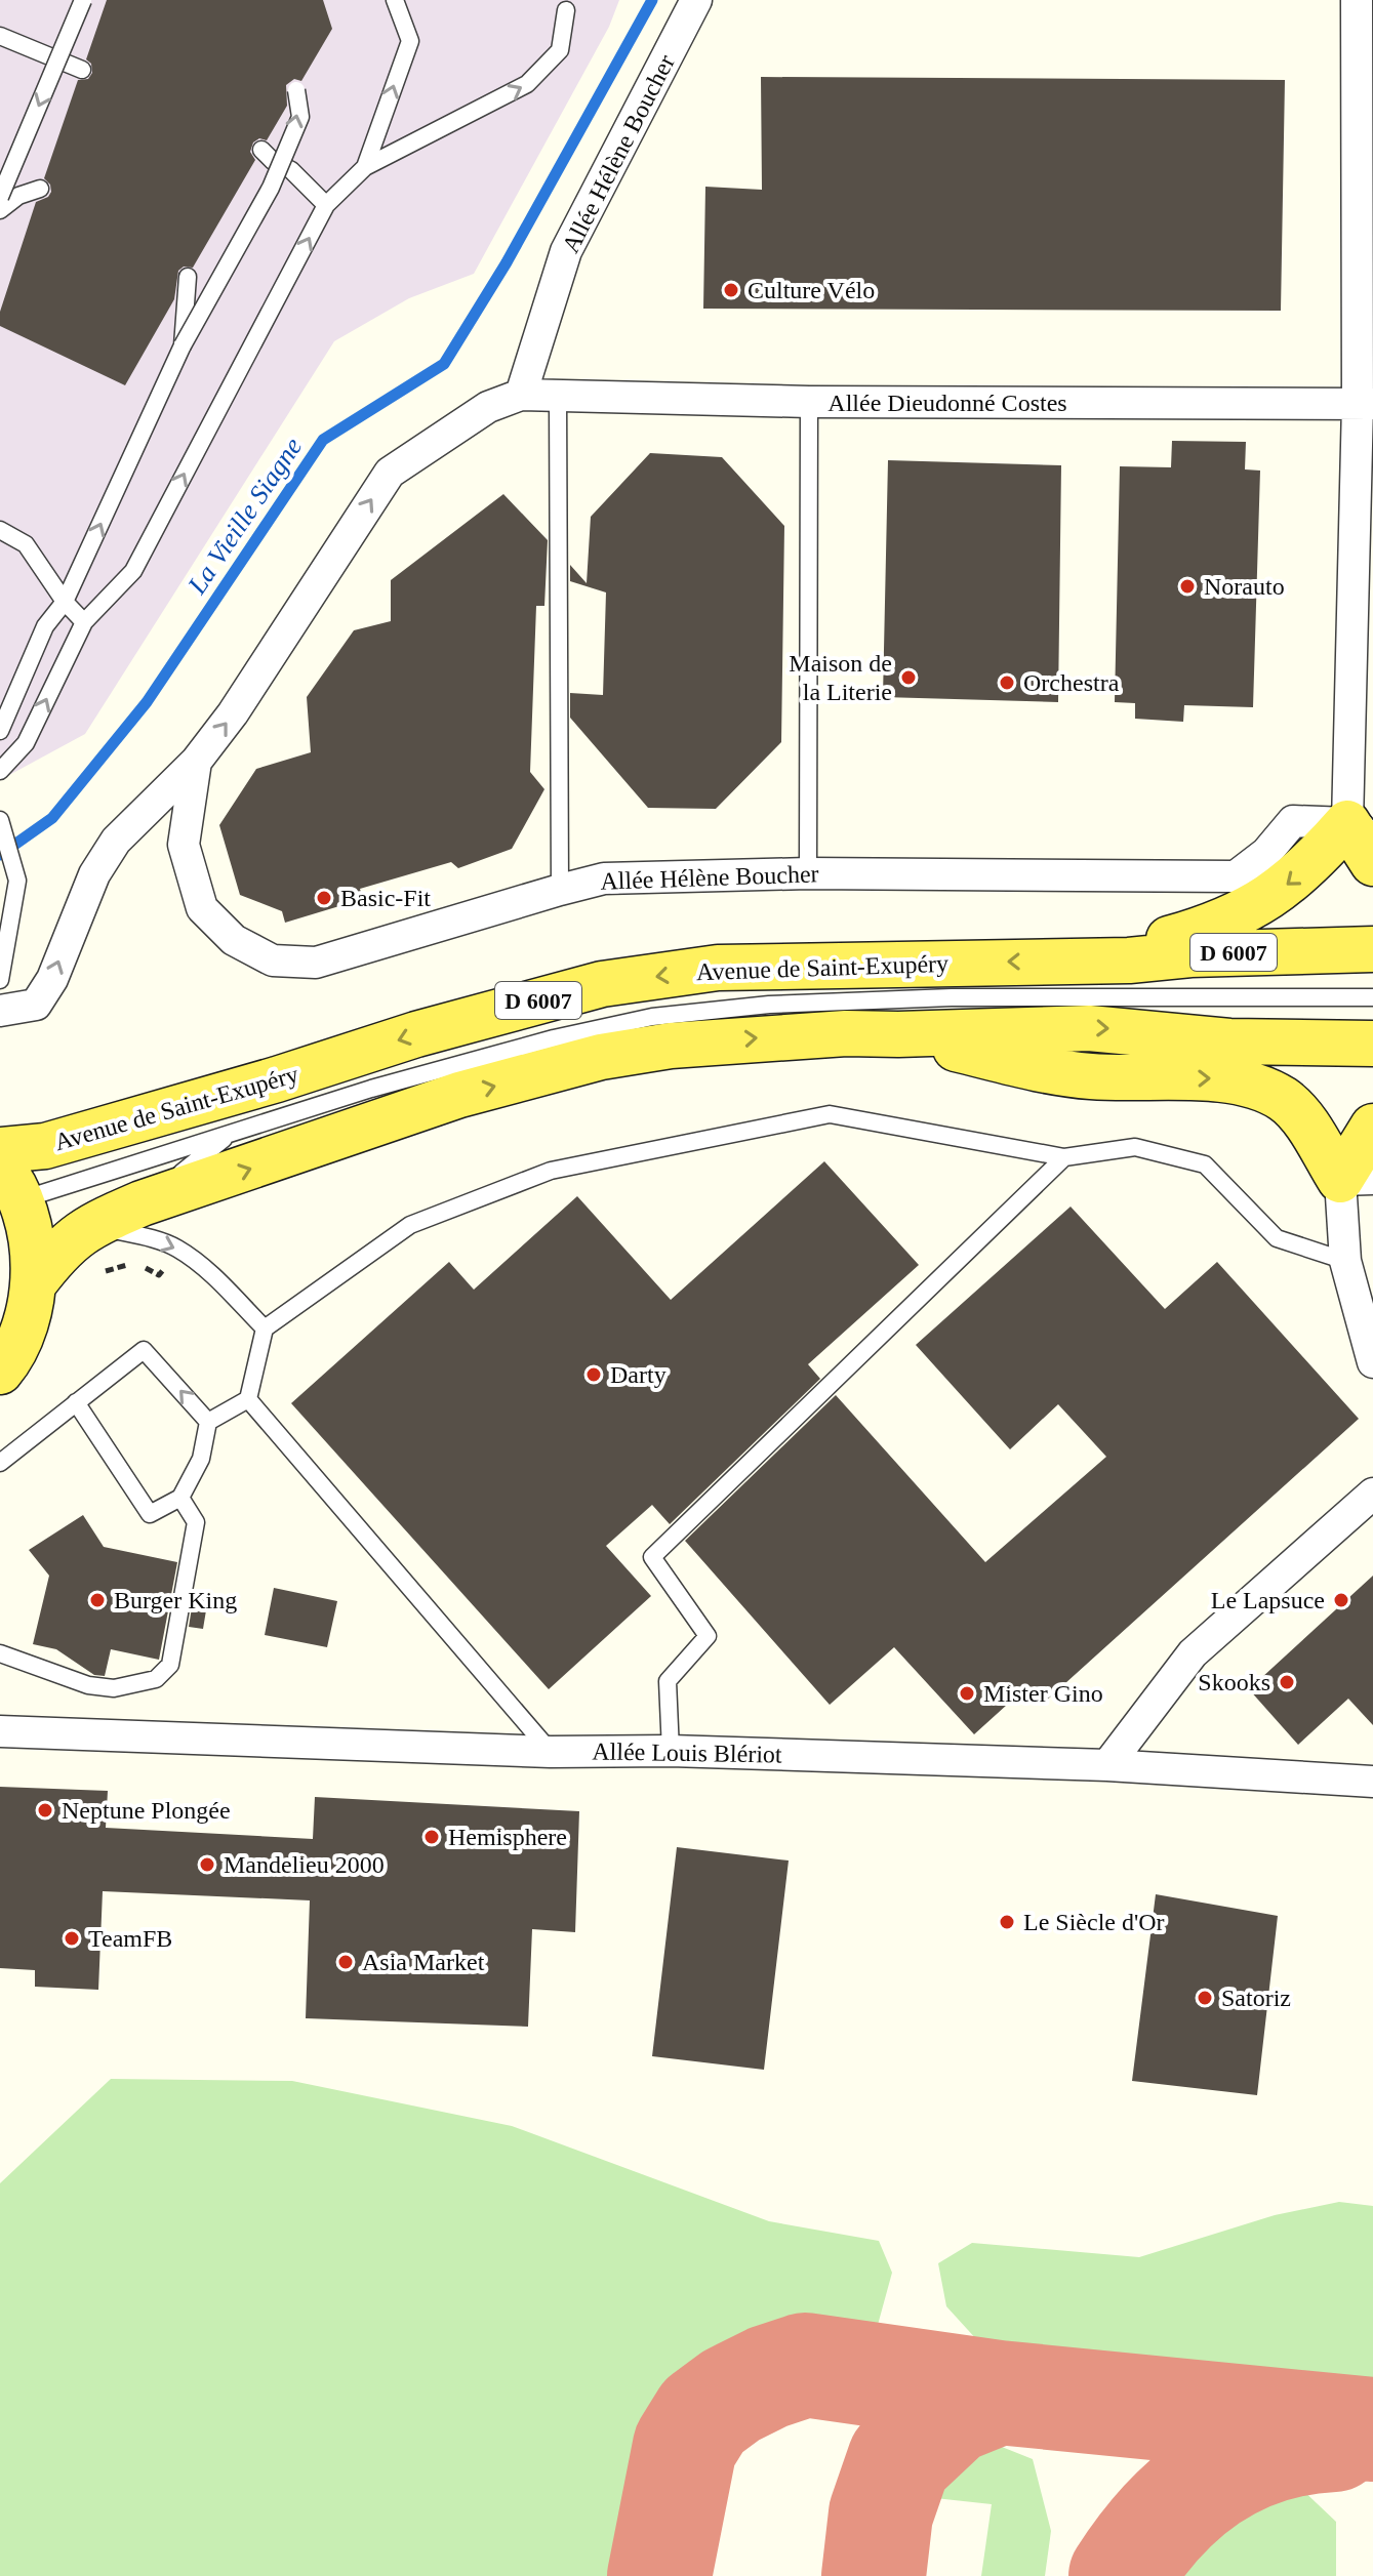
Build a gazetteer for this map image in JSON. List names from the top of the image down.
{
  "streets": {
    "main road": ["D 6007", "Avenue de Saint-Exupéry"],
    "street": ["Allée Hélène Boucher", "Allée Dieudonné Costes", "Allée Louis Blériot"]
  },
  "crossings": [
    ["Allée Hélène Boucher", "Allée Dieudonné Costes"]
  ],
  "water": ["La Vieille Siagne"],
  "places": [
    "Culture Vélo",
    "Norauto",
    "Maison de la Literie",
    "Orchestra",
    "Basic-Fit",
    "Darty",
    "Burger King",
    "Le Lapsuce",
    "Skooks",
    "Mister Gino",
    "Neptune Plongée",
    "Hemisphere",
    "Mandelieu 2000",
    "Le Siècle d'Or",
    "TeamFB",
    "Asia Market",
    "Satoriz"
  ]
}
